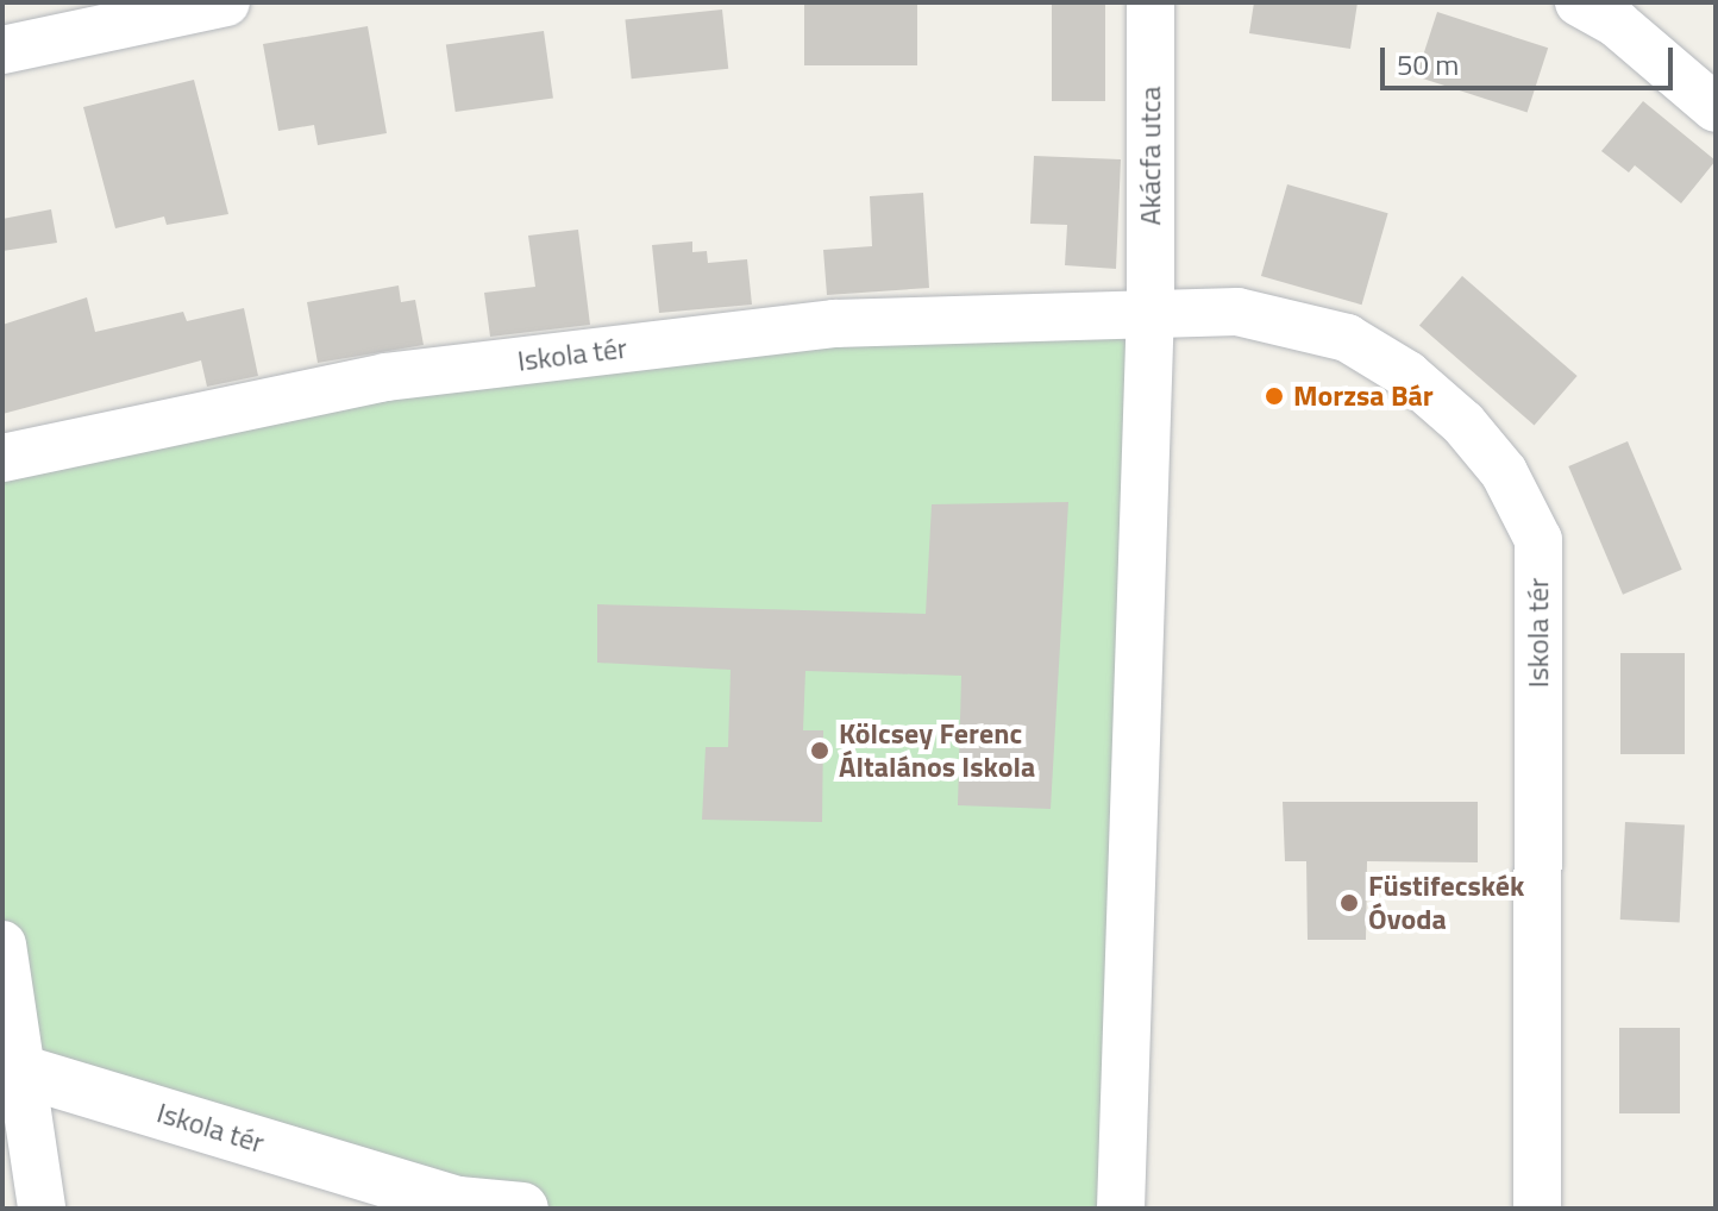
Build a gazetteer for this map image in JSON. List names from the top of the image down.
{
  "streets": {
    "street": ["Akácfa utca", "Iskola tér"]
  },
  "crossings": [
    ["Akácfa utca", "Iskola tér"]
  ],
  "places": ["Morzsa Bár", "Kölcsey Ferenc Általános Iskola", "Füstifecskék Óvoda"],
  "scale_bar": "50 m"
}
